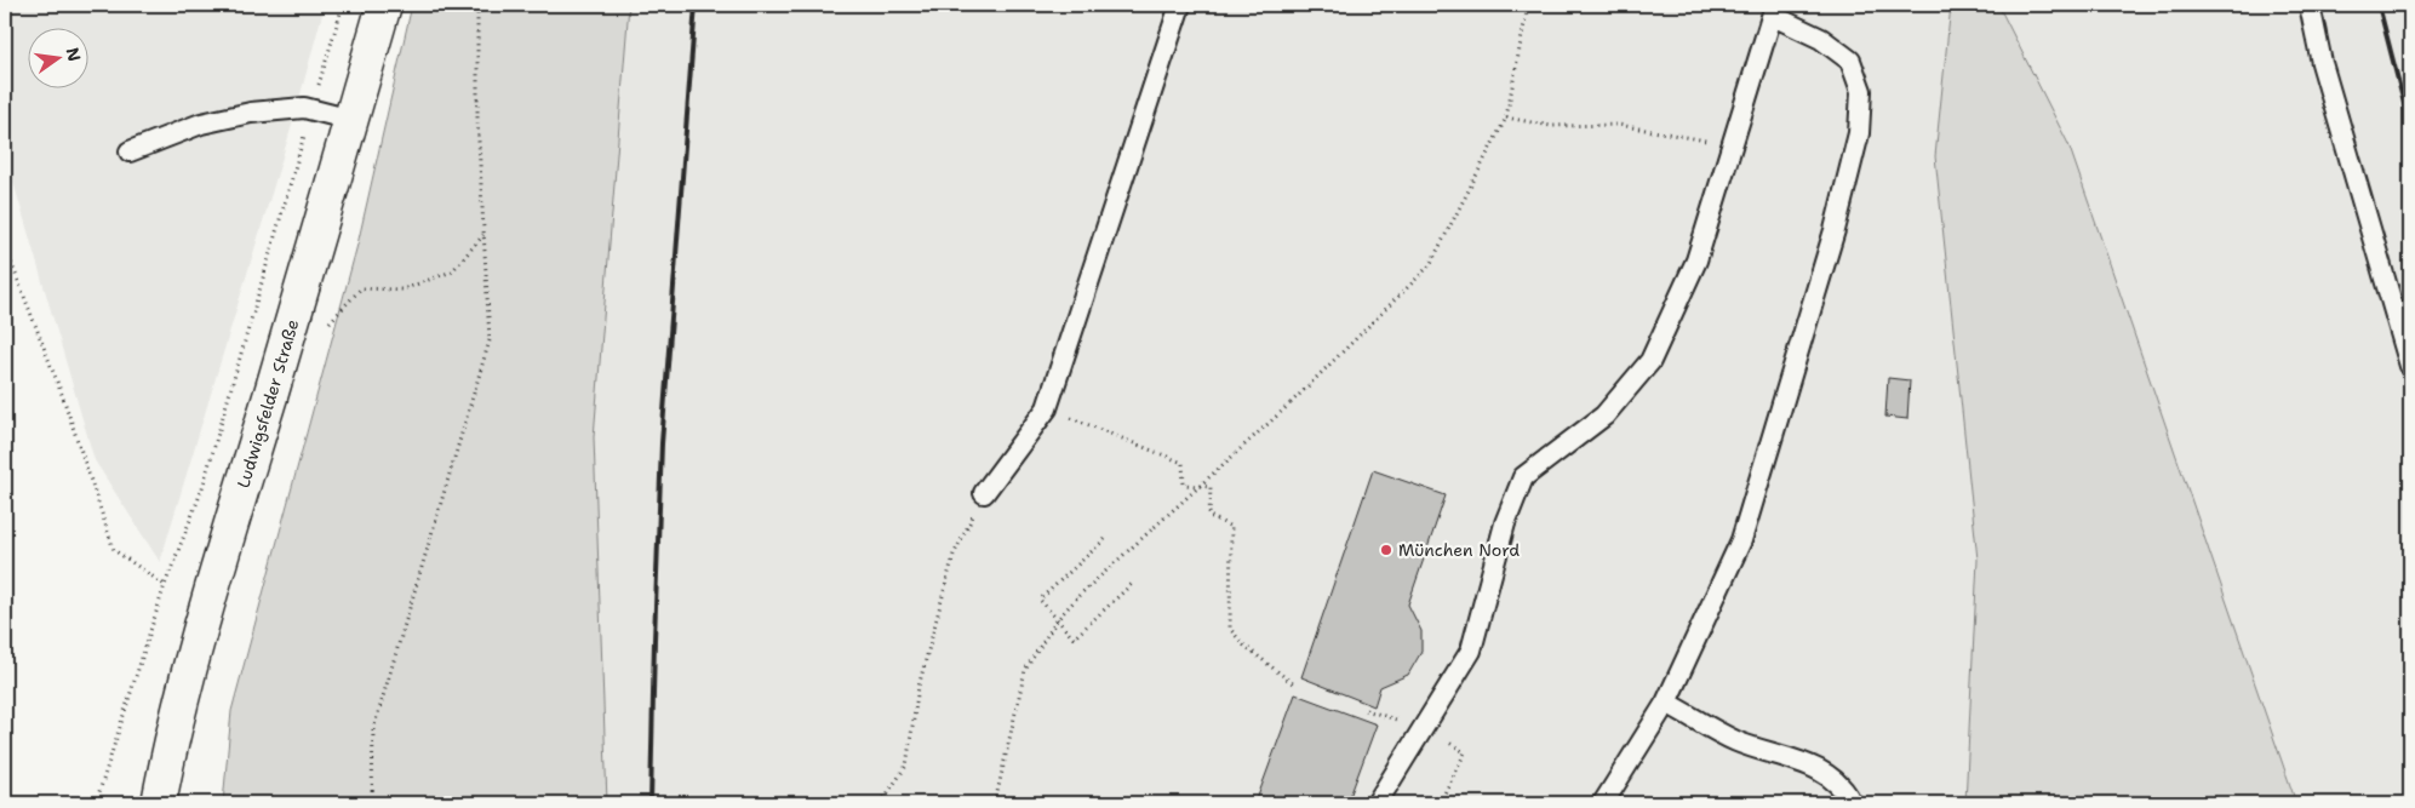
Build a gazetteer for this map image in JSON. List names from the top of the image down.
{
  "streets": {
    "street": ["Ludwigsfelder Straße"]
  },
  "places": ["München Nord"],
  "north": "right"
}
